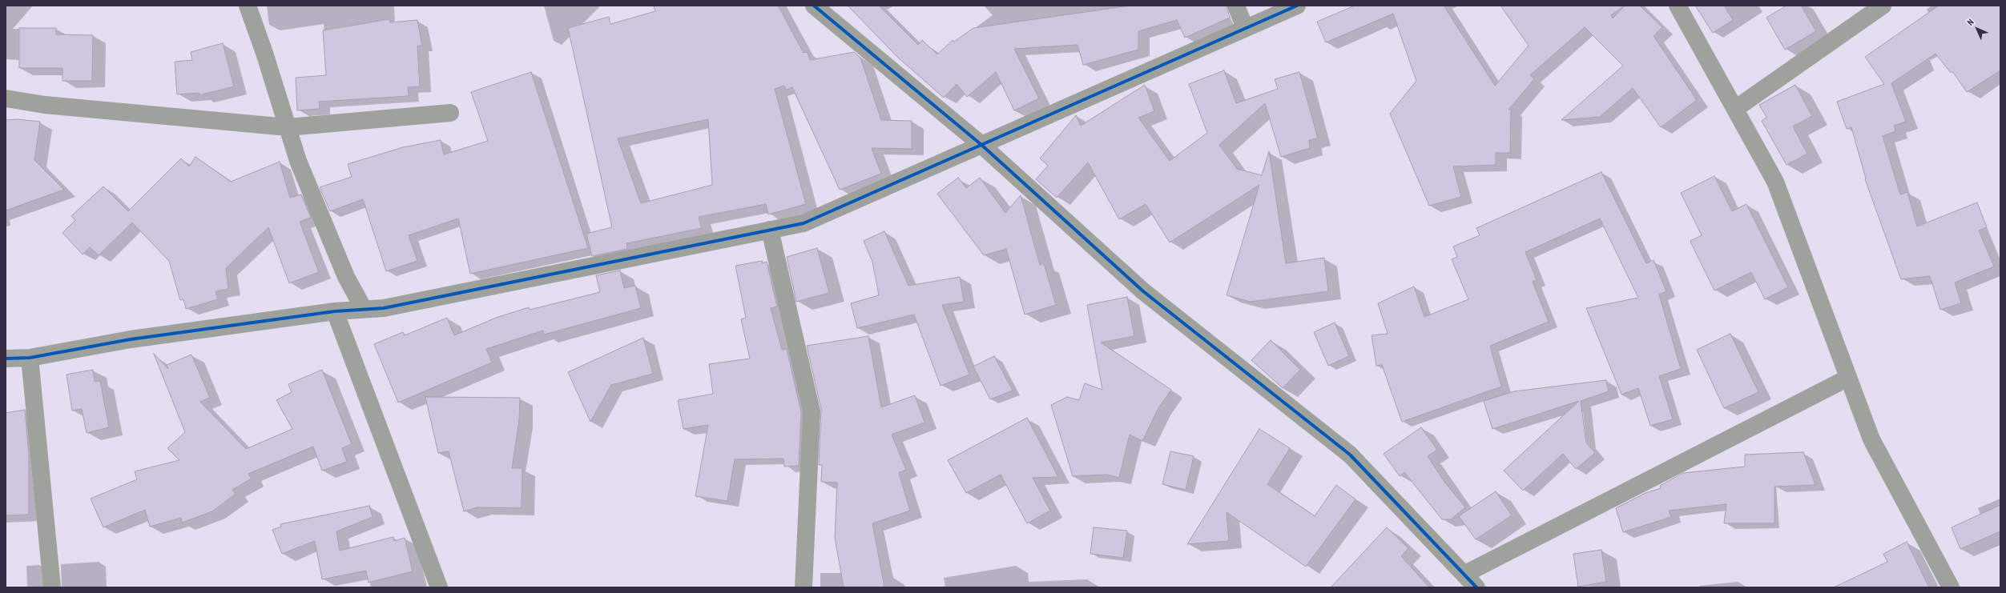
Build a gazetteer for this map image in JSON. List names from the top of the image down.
{
  "north": "top left"
}
